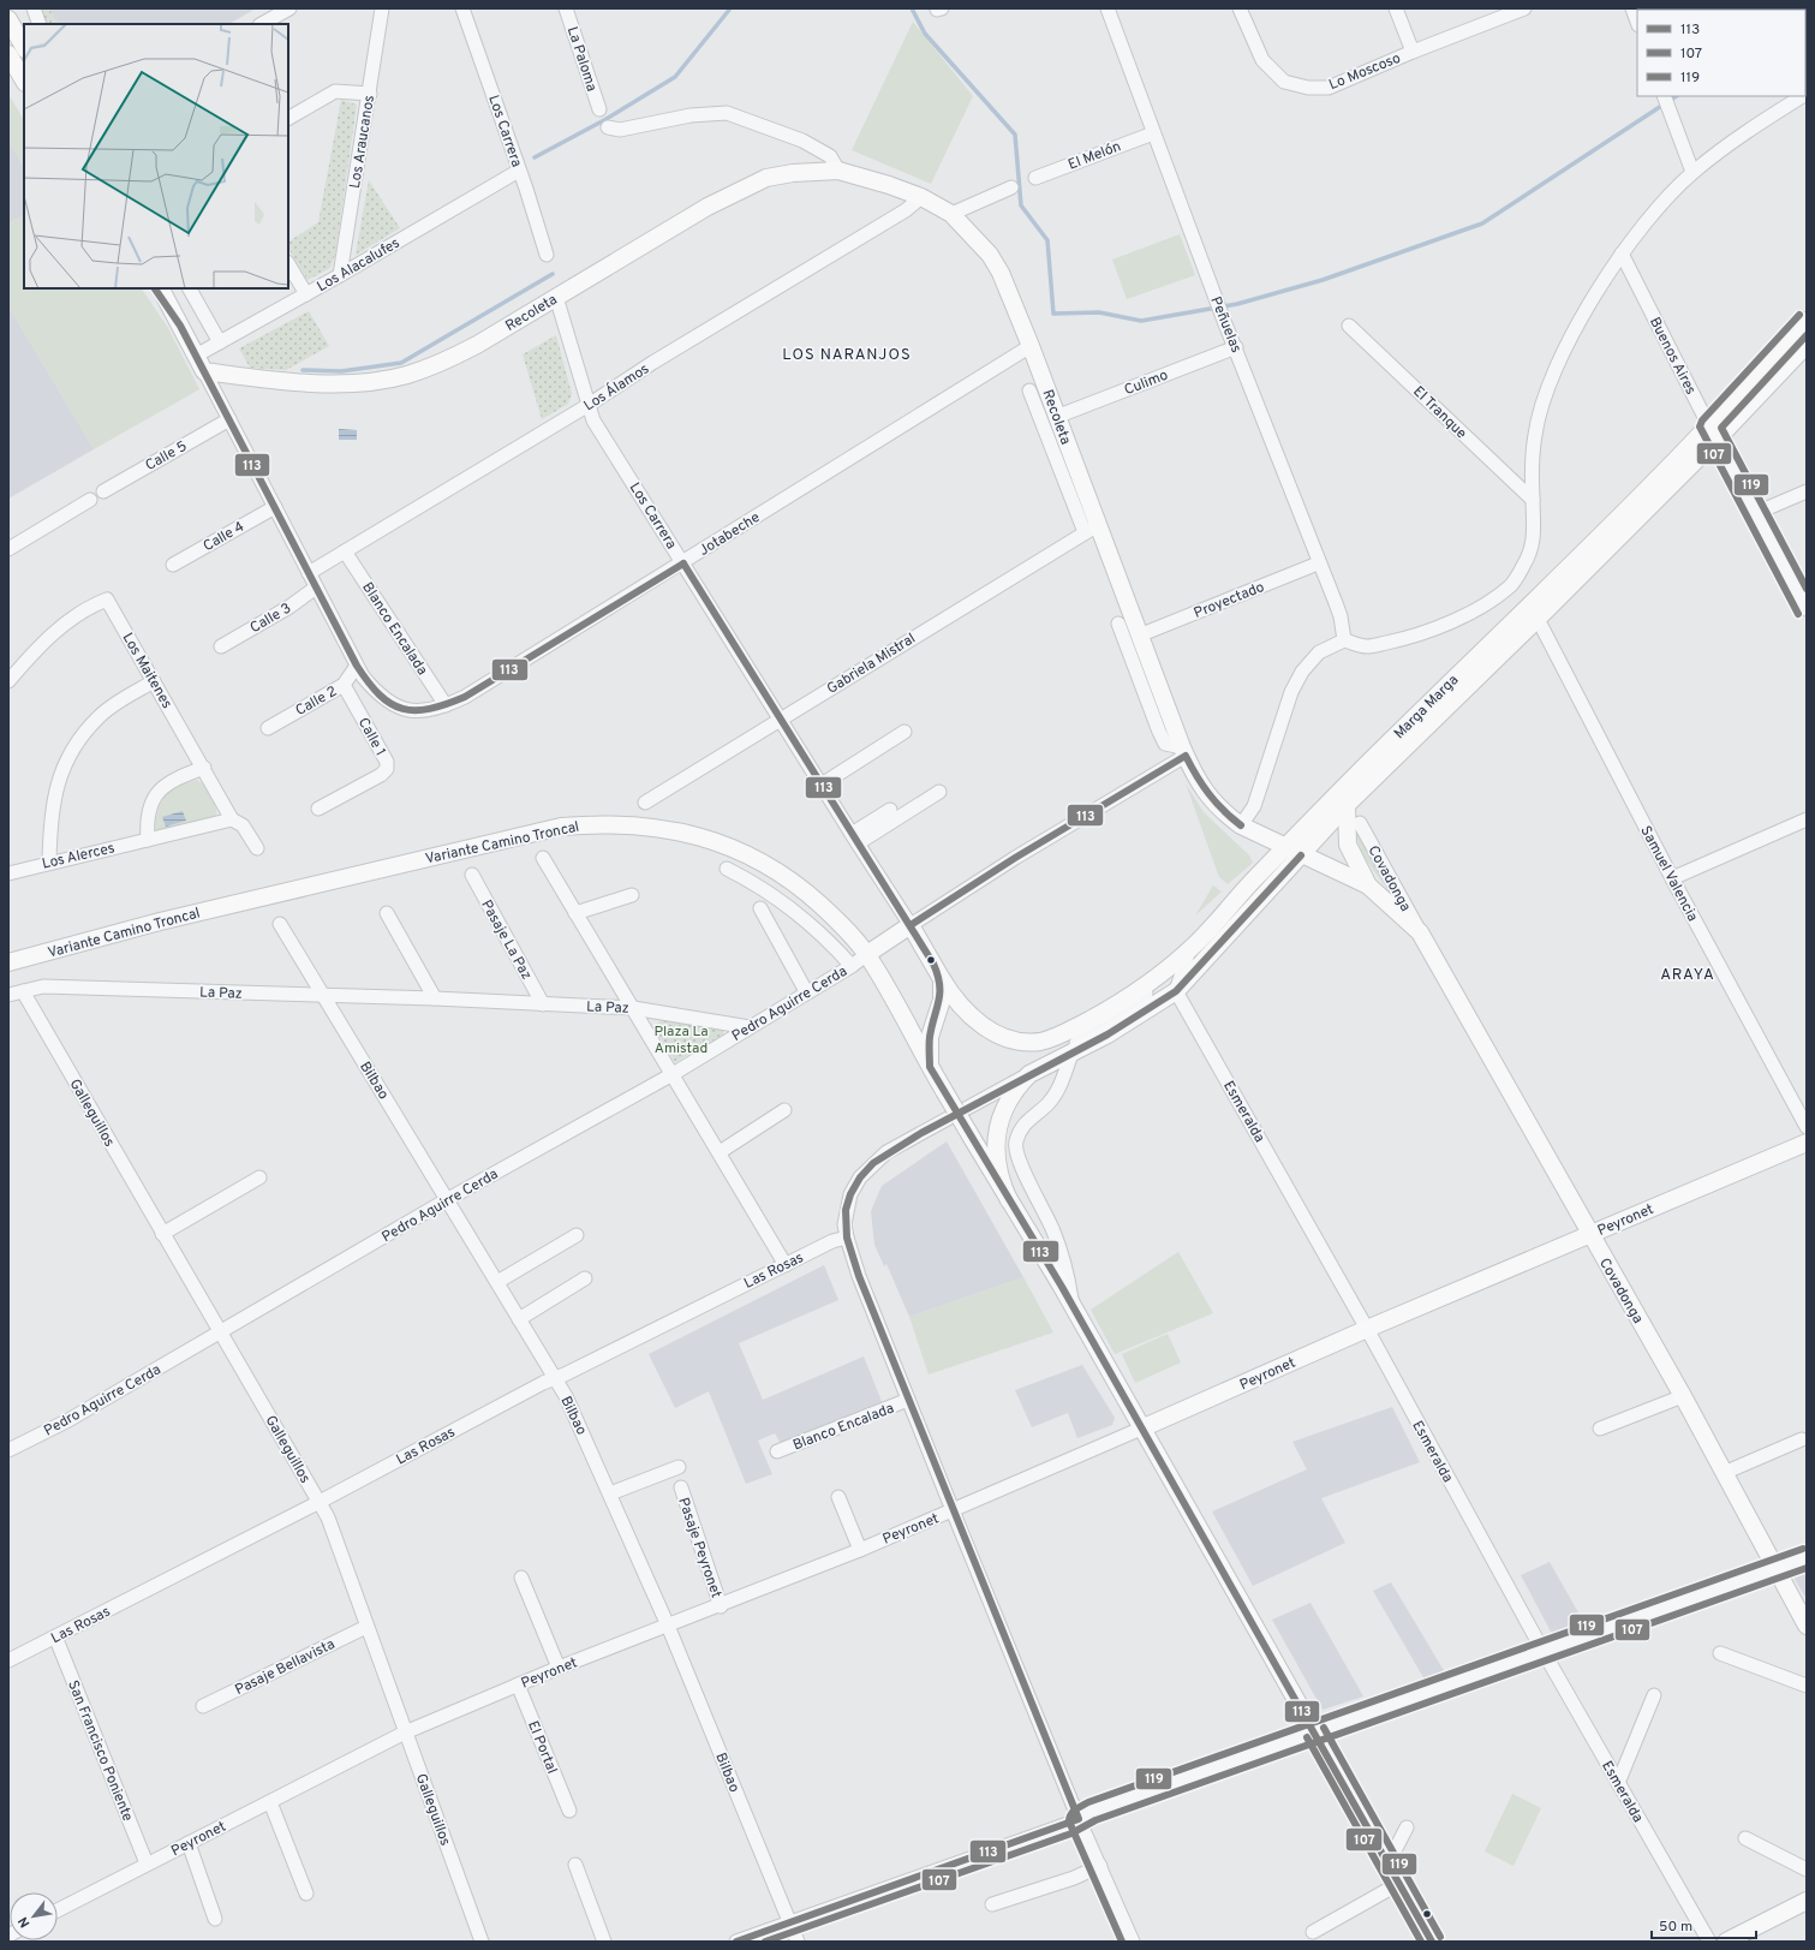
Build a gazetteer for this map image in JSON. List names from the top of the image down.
{
  "streets": {
    "main road": [
      "Recoleta",
      "Marga Marga",
      "Variante Camino Troncal",
      "Covadonga",
      "Peyronet"
    ],
    "street": [
      "La Paloma",
      "Lo Moscoso",
      "Los Carrera",
      "Los Araucanos",
      "El Melón",
      "Los Alacalufes",
      "Peñuelas",
      "Buenos Aires",
      "Culimo",
      "Los Álamos",
      "El Tranque",
      "Calle 5",
      "Jotabeche",
      "Calle 4",
      "Proyectado",
      "Calle 3",
      "Blanco Encalada",
      "Gabriela Mistral",
      "Los Maitenes",
      "Calle 2",
      "Calle 1",
      "Los Alerces",
      "Samuel Valencia",
      "Pasaje La Paz",
      "La Paz",
      "Pedro Aguirre Cerda",
      "Bilbao",
      "Esmeralda",
      "Galleguillos",
      "Las Rosas",
      "Pasaje Peyronet",
      "Pasaje Bellavista",
      "El Portal",
      "San Francisco Poniente"
    ]
  },
  "crossings": [
    ["Los Carrera", "Los Alacalufes"],
    ["Los Carrera", "Recoleta"],
    ["Los Carrera", "Los Álamos"],
    ["Los Carrera", "Jotabeche"],
    ["Los Carrera", "Gabriela Mistral"],
    ["Los Araucanos", "Los Alacalufes"],
    ["El Melón", "Peñuelas"],
    ["Recoleta", "Culimo"],
    ["Recoleta", "Los Álamos"],
    ["Recoleta", "Jotabeche"],
    ["Recoleta", "Proyectado"],
    ["Recoleta", "Gabriela Mistral"],
    ["Recoleta", "Marga Marga"],
    ["Recoleta", "Covadonga"],
    ["Peñuelas", "Culimo"],
    ["Peñuelas", "Proyectado"],
    ["Buenos Aires", "Marga Marga"],
    ["Los Álamos", "Jotabeche"],
    ["Los Álamos", "Blanco Encalada"],
    ["Calle 5", "Jotabeche"],
    ["Jotabeche", "Calle 4"],
    ["Jotabeche", "Calle 3"],
    ["Jotabeche", "Blanco Encalada"],
    ["Jotabeche", "Calle 2"],
    ["Blanco Encalada", "Marga Marga"],
    ["Los Maitenes", "Los Alerces"],
    ["Calle 2", "Calle 1"],
    ["Marga Marga", "Samuel Valencia"],
    ["Marga Marga", "Covadonga"],
    ["Marga Marga", "Esmeralda"],
    ["Marga Marga", "Peyronet"],
    ["Marga Marga", "Las Rosas"],
    ["Variante Camino Troncal", "Pedro Aguirre Cerda"],
    ["Covadonga", "Peyronet"],
    ["Pasaje La Paz", "La Paz"],
    ["La Paz", "Pedro Aguirre Cerda"],
    ["La Paz", "Bilbao"],
    ["La Paz", "Galleguillos"],
    ["Pedro Aguirre Cerda", "Bilbao"],
    ["Pedro Aguirre Cerda", "Galleguillos"],
    ["Bilbao", "Peyronet"],
    ["Bilbao", "Las Rosas"],
    ["Esmeralda", "Peyronet"],
    ["Galleguillos", "Peyronet"],
    ["Galleguillos", "Las Rosas"],
    ["Galleguillos", "Pasaje Bellavista"],
    ["Peyronet", "Pasaje Peyronet"],
    ["Peyronet", "El Portal"],
    ["Peyronet", "San Francisco Poniente"],
    ["Las Rosas", "San Francisco Poniente"]
  ],
  "districts": ["LOS NARANJOS", "ARAYA"],
  "parks": ["Plaza La Amistad"],
  "lines": ["transit line 113", "transit line 107", "transit line 119"],
  "legend": ["113", "107", "119"],
  "scale_bar": "50 m",
  "north": "bottom left"
}
